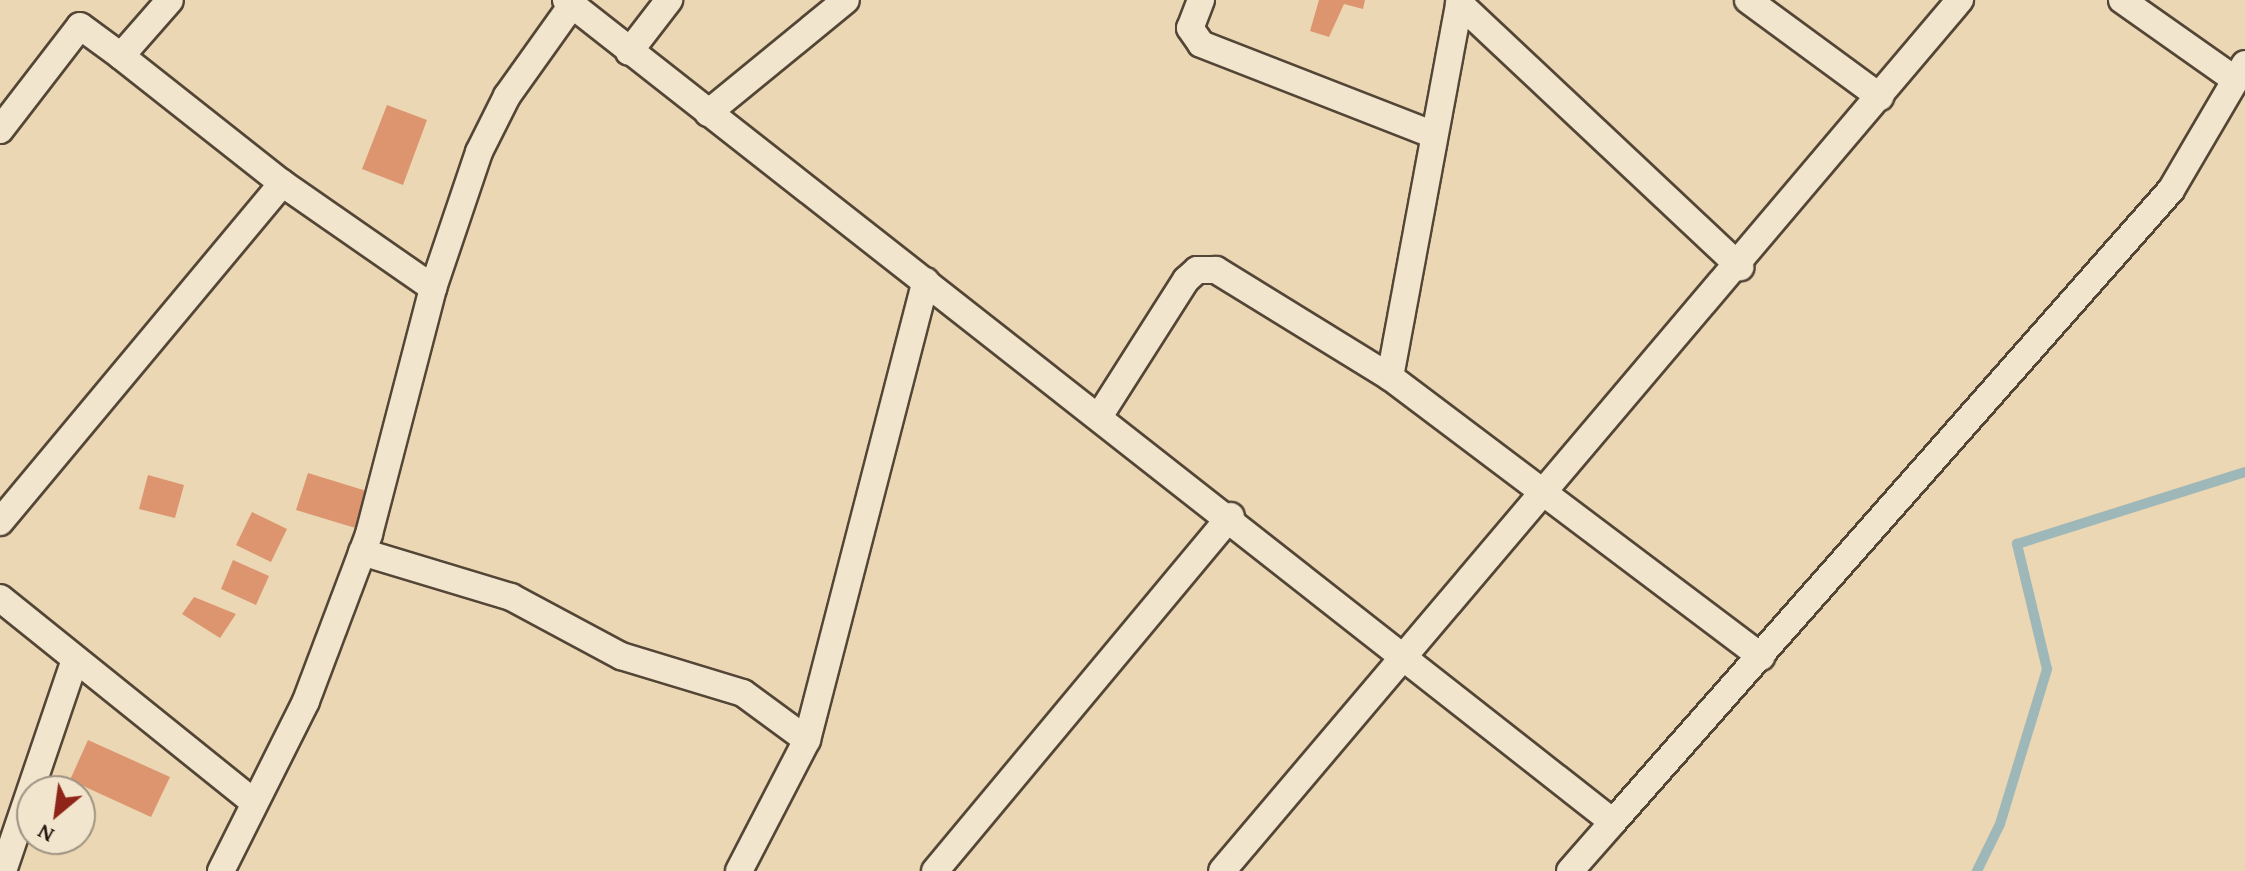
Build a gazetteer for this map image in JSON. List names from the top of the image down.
{
  "north": "bottom left"
}
